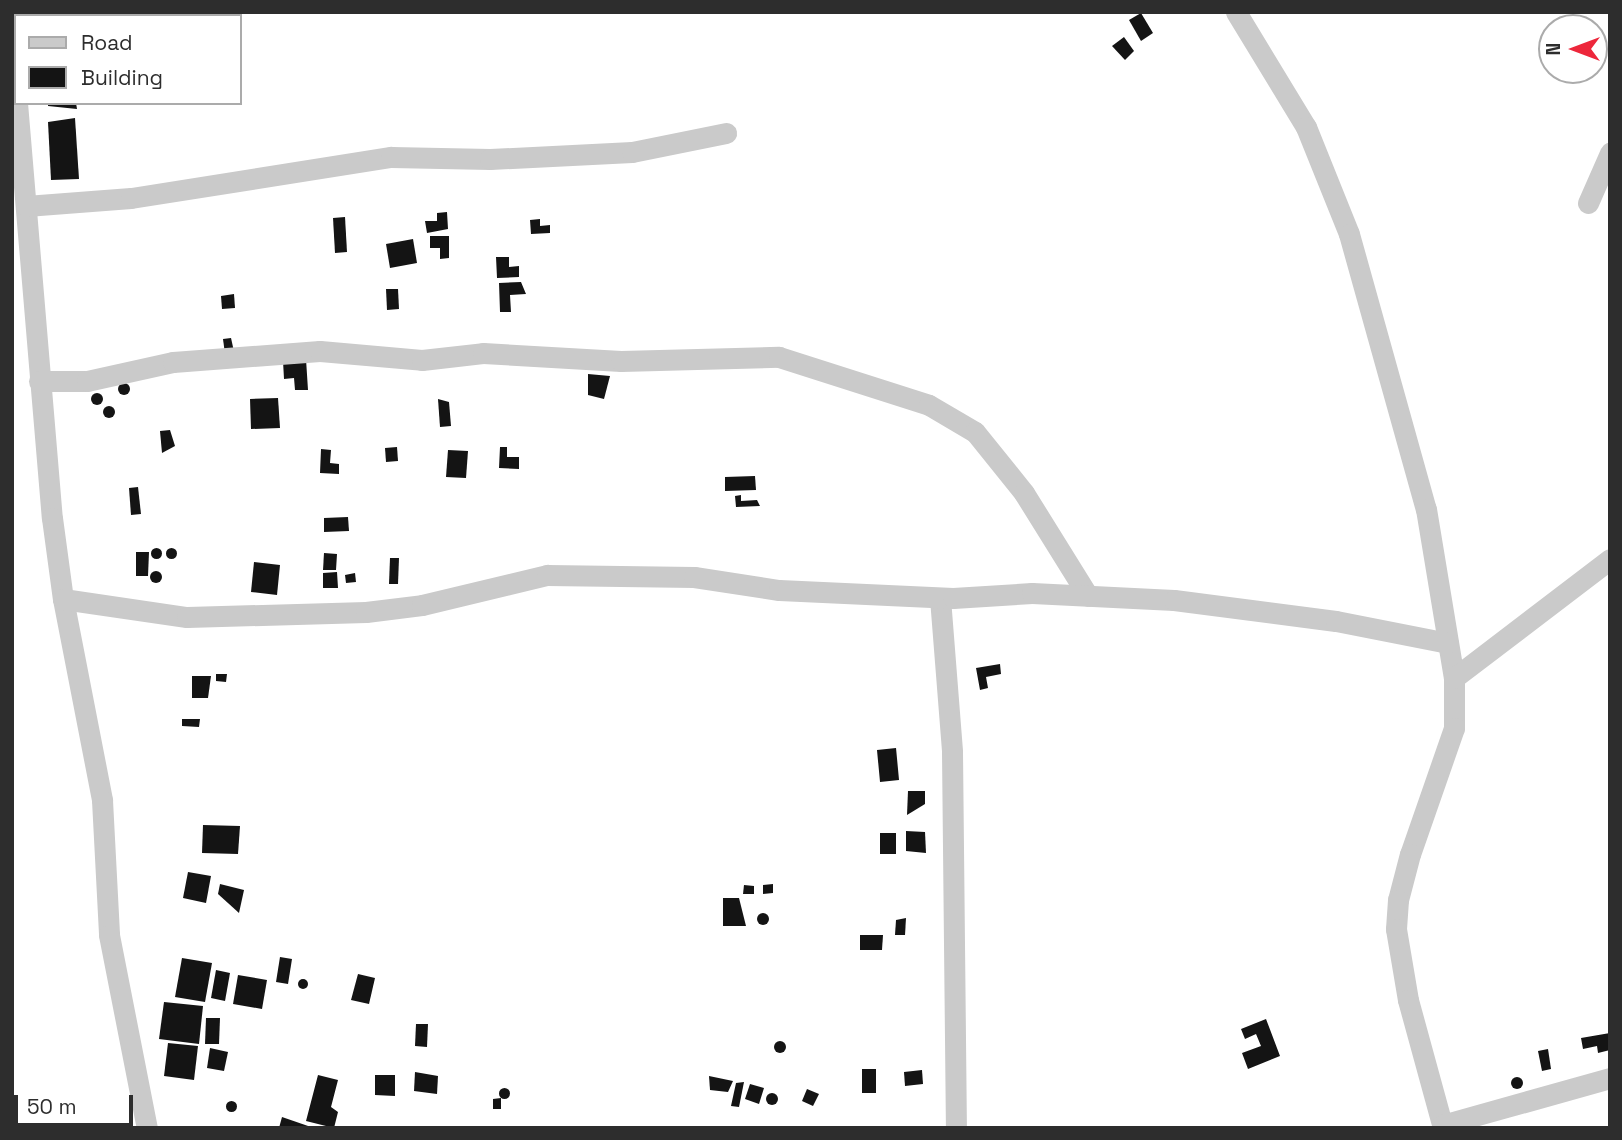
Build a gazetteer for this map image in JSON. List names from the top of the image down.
{
  "legend": ["Road", "Building"],
  "scale_bar": "50 m",
  "north": "left"
}
